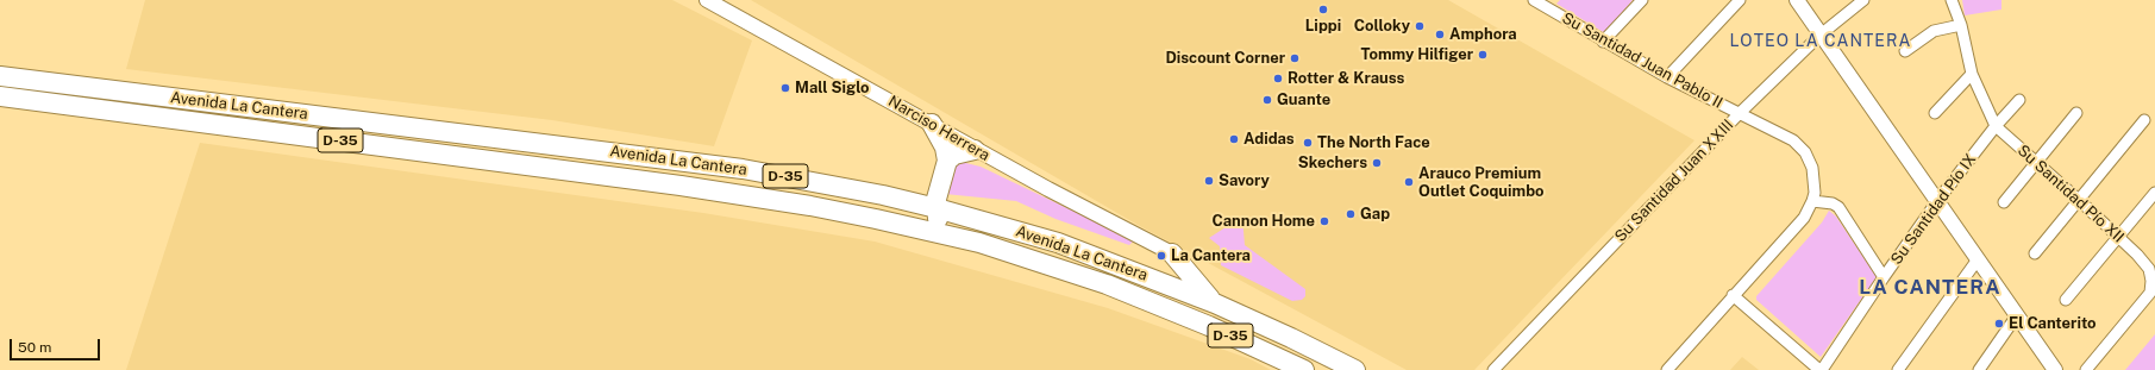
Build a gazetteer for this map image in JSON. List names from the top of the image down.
{
  "streets": {
    "highway": ["Avenida La Cantera", "D-35"],
    "street": [
      "Su Santidad Juan Pablo II",
      "Narciso Herrera",
      "Su Santidad Juan XXIII",
      "Su Santidad Pío XII",
      "Su Santidad Pío IX"
    ]
  },
  "crossings": [
    ["Su Santidad Juan Pablo II", "Su Santidad Juan XXIII"],
    ["Su Santidad Pío XII", "Su Santidad Pío IX"]
  ],
  "districts": ["LOTEO LA CANTERA", "LA CANTERA"],
  "places": [
    "Lippi",
    "Colloky",
    "Amphora",
    "Tommy Hilfiger",
    "Discount Corner",
    "Rotter & Krauss",
    "Mall Siglo",
    "Guante",
    "Adidas",
    "The North Face",
    "Skechers",
    "Savory",
    "Arauco Premium Outlet Coquimbo",
    "Gap",
    "Cannon Home",
    "La Cantera",
    "El Canterito"
  ],
  "scale_bar": "50 m"
}
